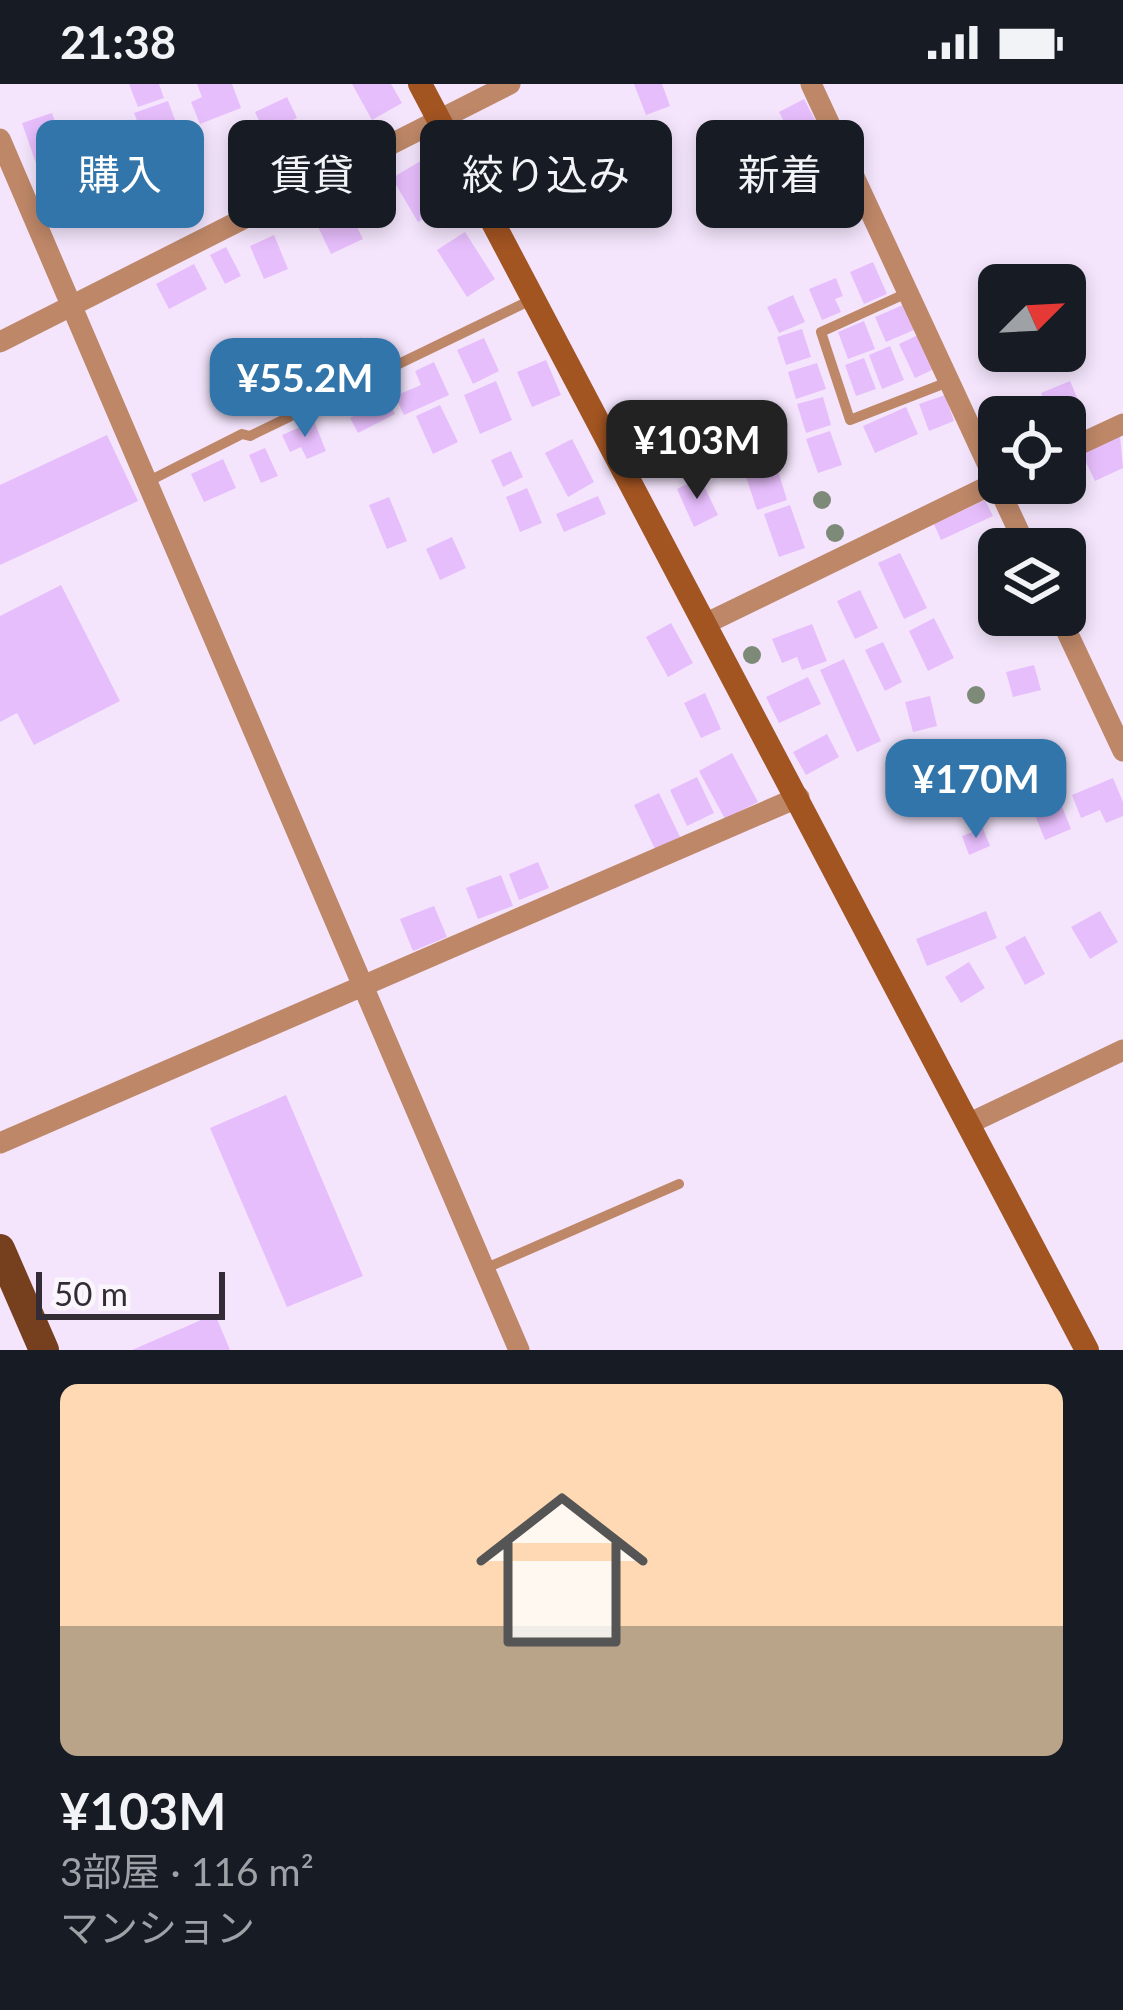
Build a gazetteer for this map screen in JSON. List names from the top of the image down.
{
  "scale_bar": "50 m",
  "north": "top right",
  "page": {
    "status": "21:38",
    "chip": [
      "購入",
      "賃貸",
      "絞り込み",
      "新着"
    ],
    "price": ["¥55.2M", "¥103M", "¥170M"],
    "scale": "50 m",
    "list": [
      {
        "name": "¥103M",
        "note": "3部屋 · 116 m² · マンション"
      }
    ]
  }
}
